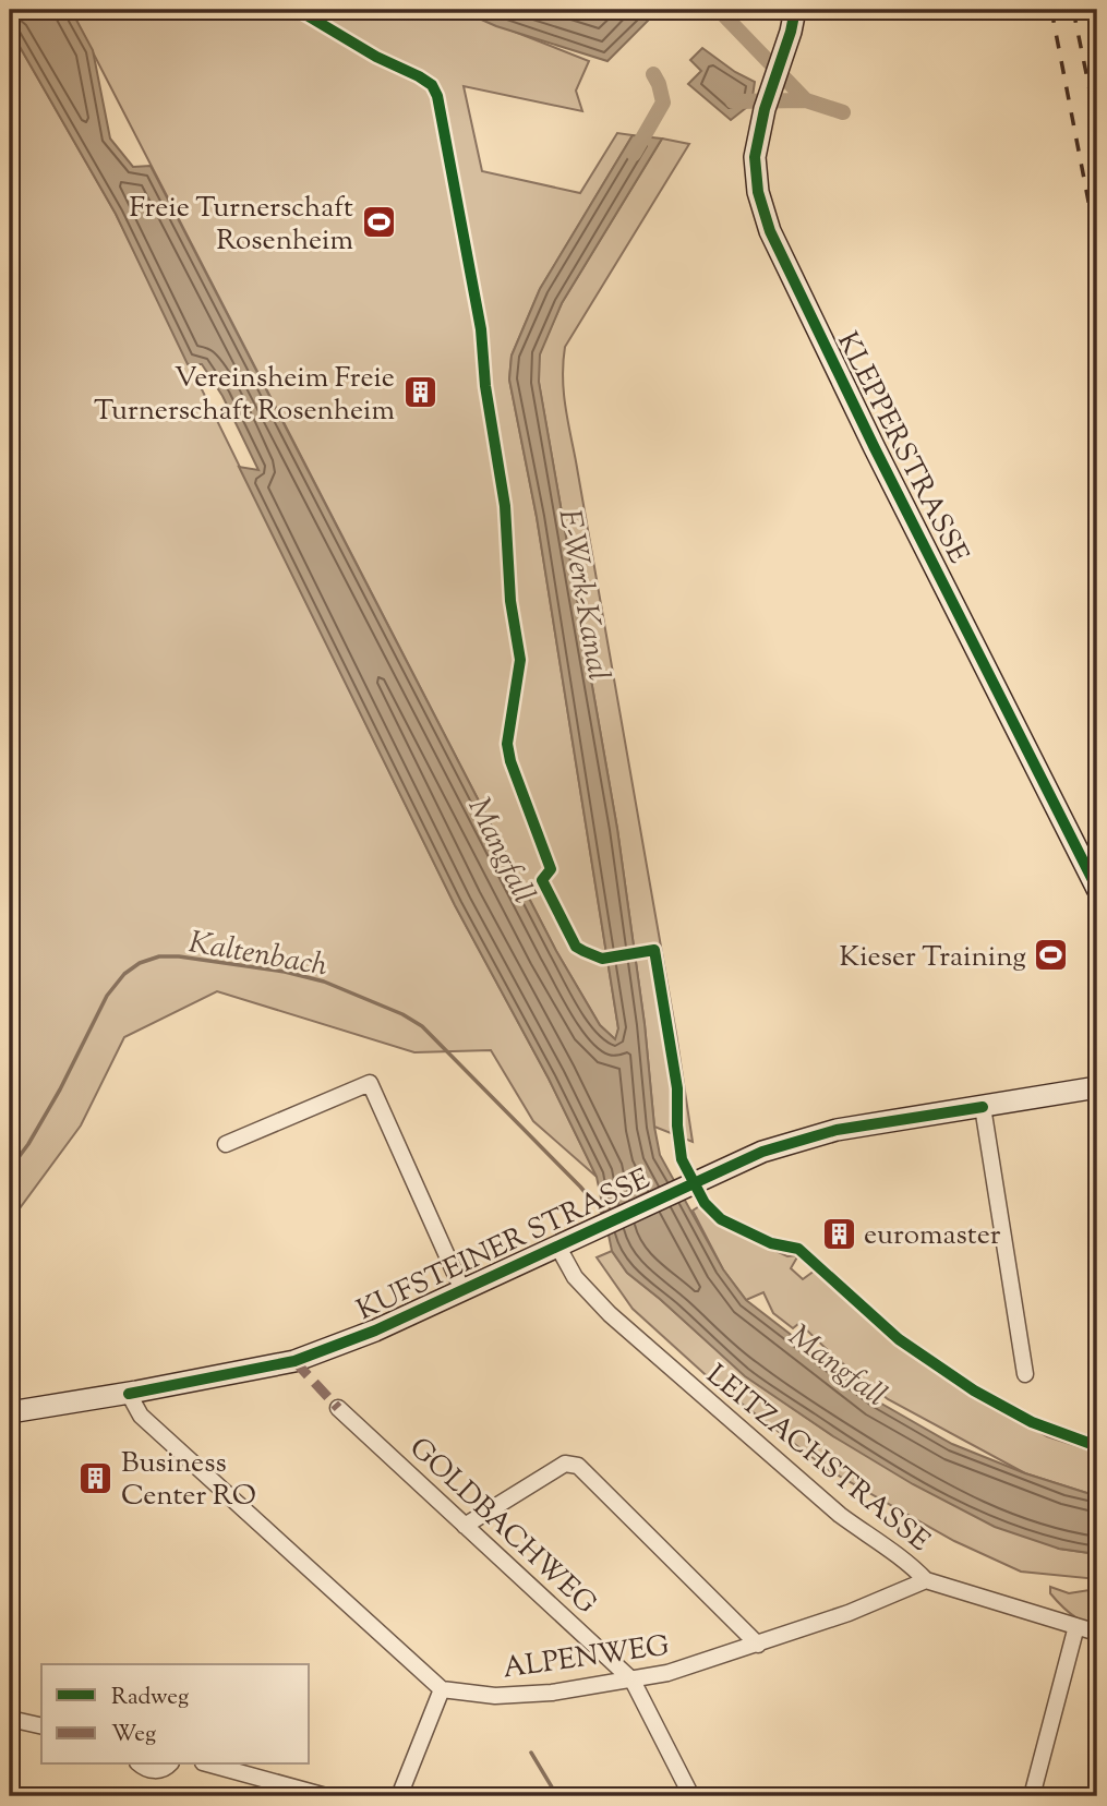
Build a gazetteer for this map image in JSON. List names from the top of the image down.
{
  "streets": {
    "main road": ["KLEPPERSTRASSE", "KUFSTEINER STRASSE"],
    "street": ["LEITZACHSTRASSE", "GOLDBACHWEG", "ALPENWEG"]
  },
  "crossings": [
    ["KUFSTEINER STRASSE", "LEITZACHSTRASSE"],
    ["LEITZACHSTRASSE", "ALPENWEG"],
    ["GOLDBACHWEG", "ALPENWEG"]
  ],
  "water": ["E-Werk-Kanal", "Mangfall", "Kaltenbach"],
  "places": {
    "sports": ["Freie Turnerschaft Rosenheim", "Kieser Training"],
    "building": ["Vereinsheim Freie Turnerschaft Rosenheim", "euromaster", "Business Center RO"]
  },
  "legend": ["Radweg", "Weg"]
}
